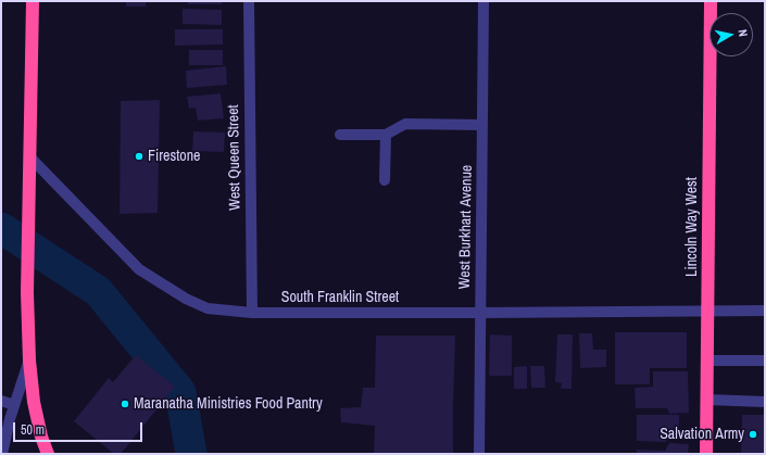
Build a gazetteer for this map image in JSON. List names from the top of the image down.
{
  "streets": {
    "highway": ["Lincoln Way West"],
    "street": ["West Queen Street", "West Burkhart Avenue", "South Franklin Street"]
  },
  "crossings": [
    ["West Queen Street", "South Franklin Street"],
    ["West Burkhart Avenue", "South Franklin Street"],
    ["Lincoln Way West", "South Franklin Street"]
  ],
  "places": ["Firestone", "Maranatha Ministries Food Pantry", "Salvation Army"],
  "scale_bar": "50 m",
  "north": "right"
}
